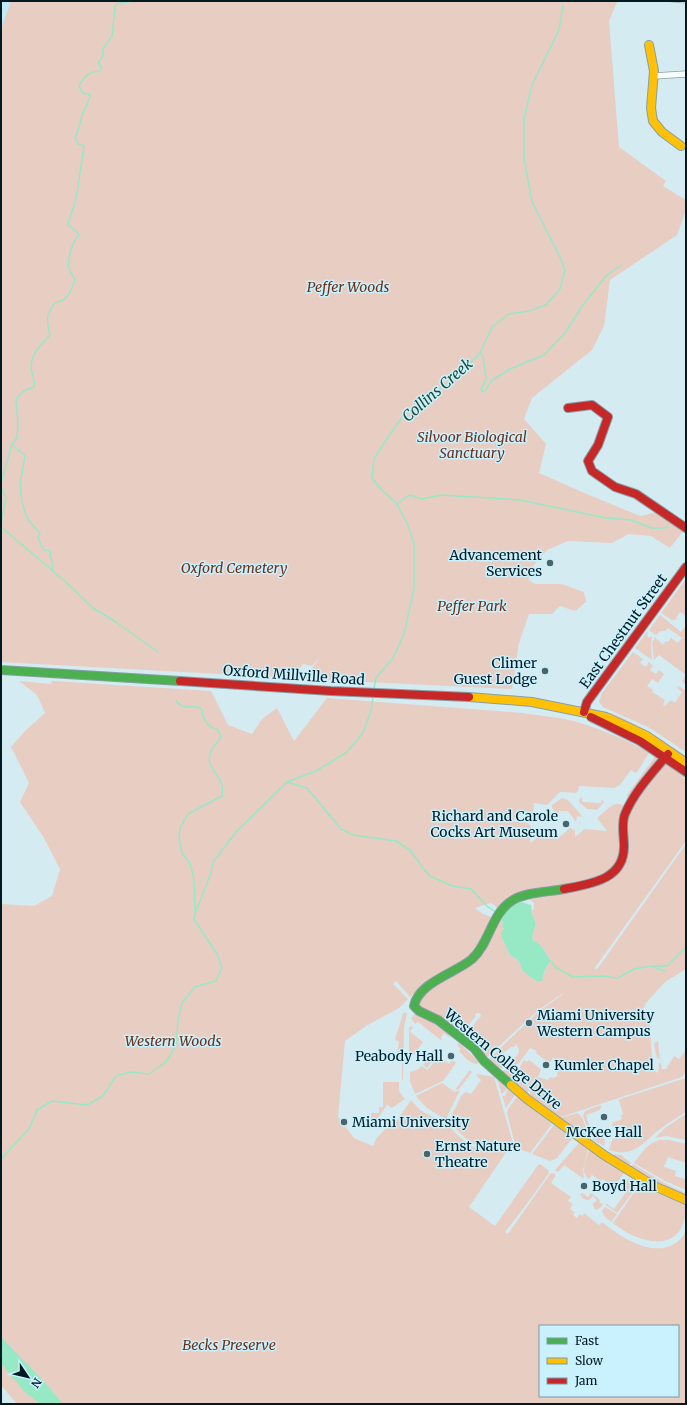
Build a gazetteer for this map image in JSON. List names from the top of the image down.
{
  "streets": {
    "main road": ["East Chestnut Street", "Oxford Millville Road", "Western College Drive"]
  },
  "crossings": [
    ["East Chestnut Street", "Oxford Millville Road"],
    ["Oxford Millville Road", "Western College Drive"]
  ],
  "water": ["Collins Creek"],
  "parks": [
    "Peffer Woods",
    "Silvoor Biological Sanctuary",
    "Oxford Cemetery",
    "Peffer Park",
    "Western Woods",
    "Becks Preserve"
  ],
  "places": [
    "Advancement Services",
    "Climer Guest Lodge",
    "Richard and Carole Cocks Art Museum",
    "Miami University Western Campus",
    "Peabody Hall",
    "Kumler Chapel",
    "McKee Hall",
    "Miami University",
    "Ernst Nature Theatre",
    "Boyd Hall"
  ],
  "legend": ["Fast", "Slow", "Jam"],
  "north": "bottom right"
}
